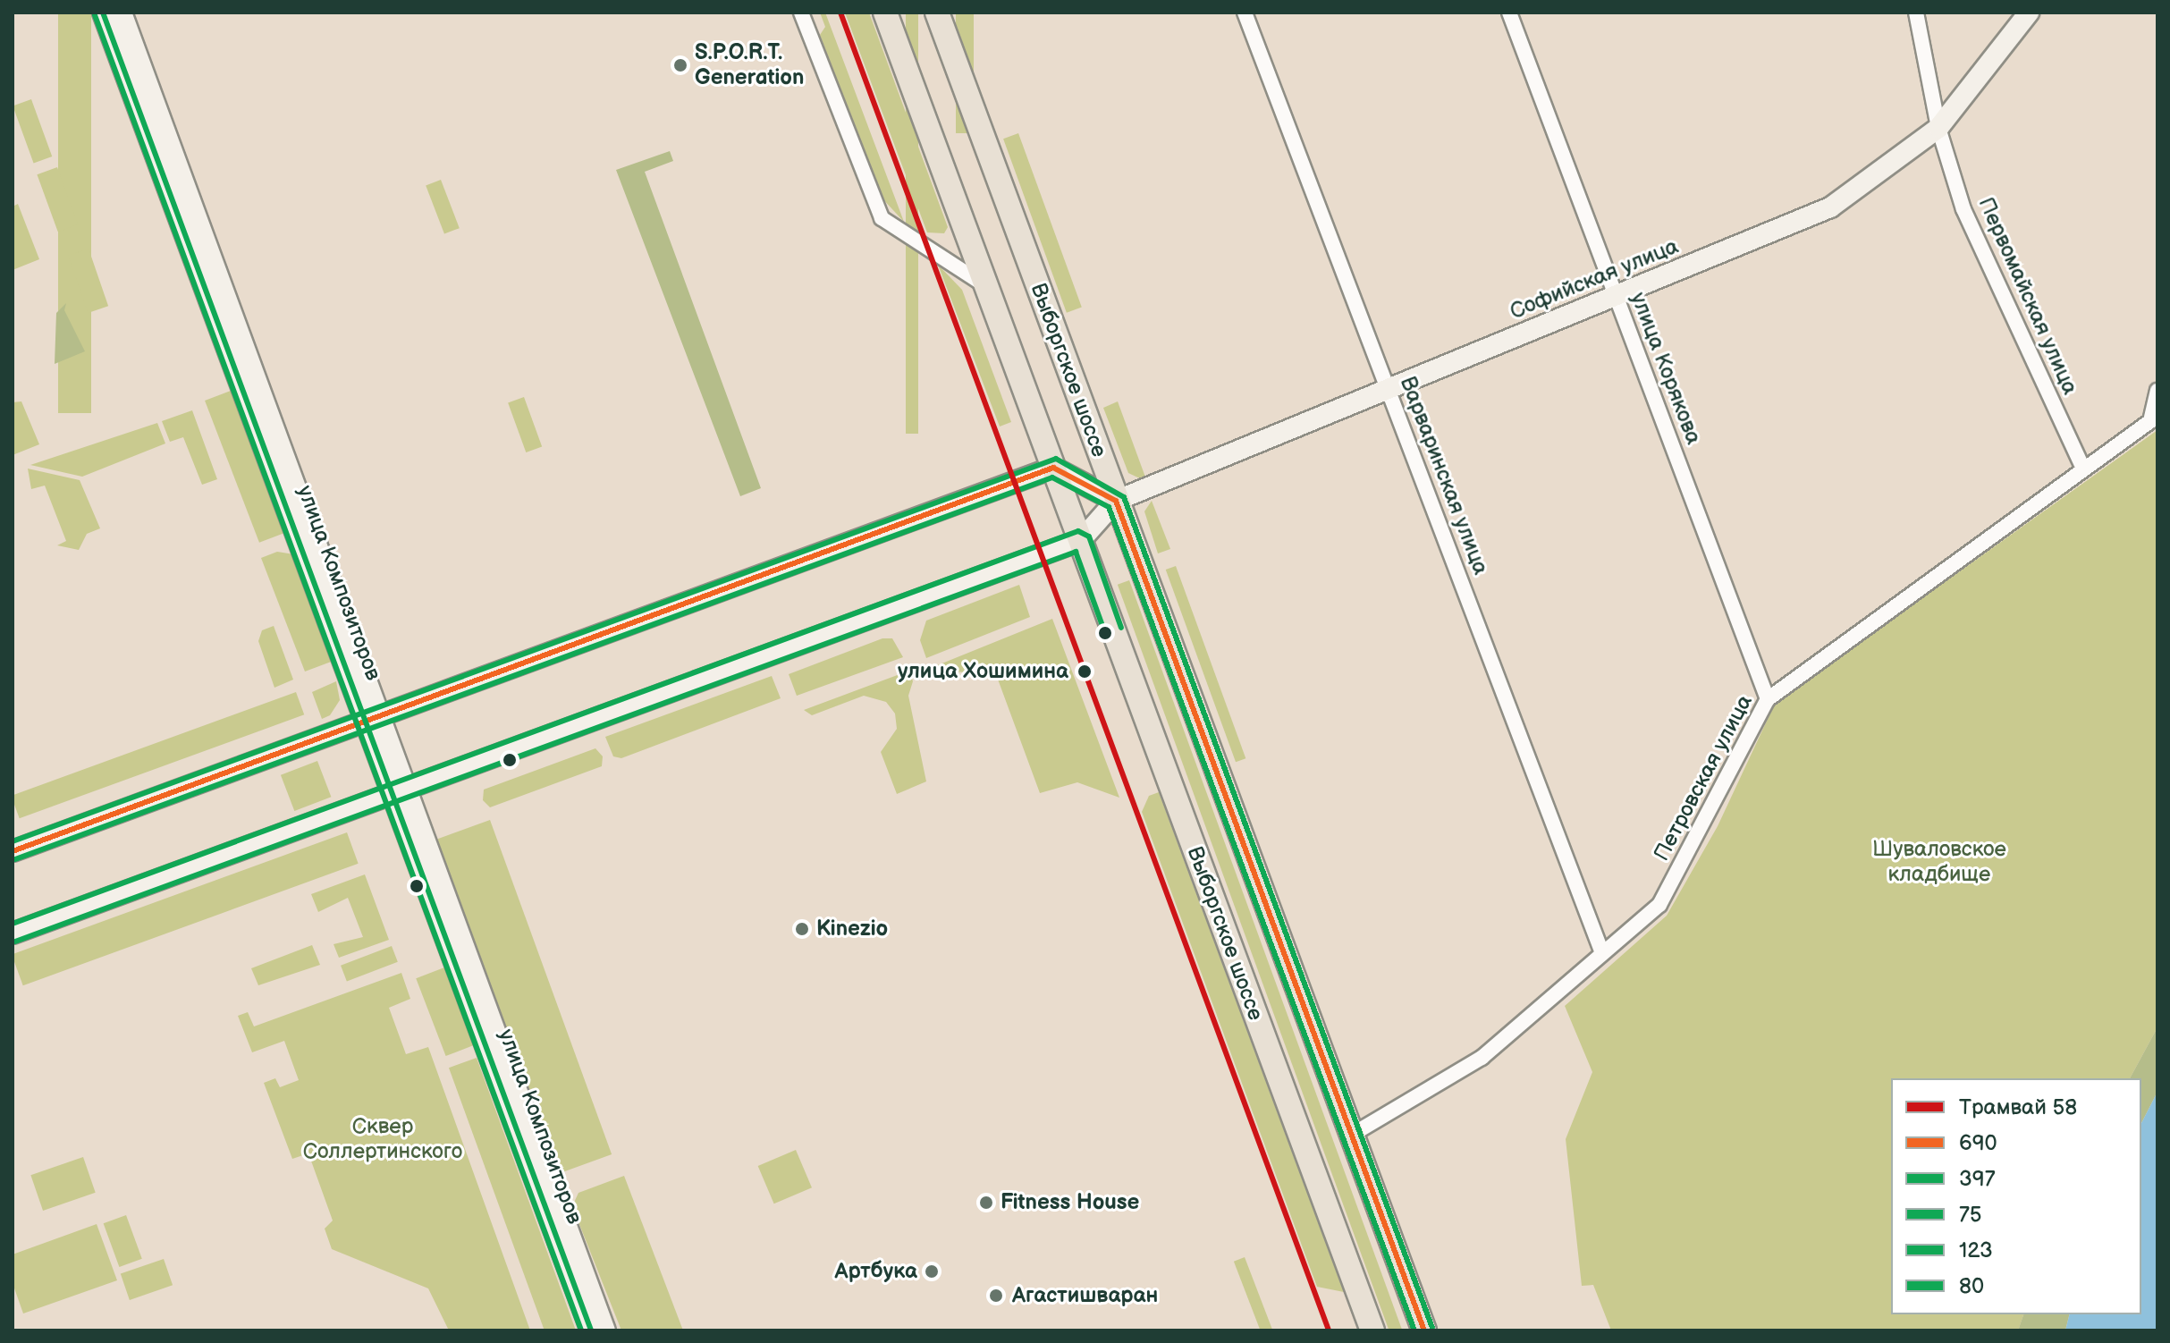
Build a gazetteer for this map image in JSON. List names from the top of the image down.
{
  "streets": {
    "main road": ["Выборгское шоссе"],
    "street": [
      "Софийская улица",
      "Первомайская улица",
      "улица Корякова",
      "Варваринская улица",
      "улица Композиторов",
      "Петровская улица"
    ]
  },
  "crossings": [
    ["Софийская улица", "Первомайская улица"],
    ["Софийская улица", "улица Корякова"],
    ["Софийская улица", "Выборгское шоссе"],
    ["Софийская улица", "Варваринская улица"],
    ["Первомайская улица", "Петровская улица"],
    ["улица Корякова", "Петровская улица"],
    ["Выборгское шоссе", "Петровская улица"],
    ["Варваринская улица", "Петровская улица"]
  ],
  "parks": ["Шуваловское кладбище", "Сквер Соллертинского"],
  "places": [
    "S.P.O.R.T. Generation",
    "улица Хошимина",
    "Kinezio",
    "Fitness House",
    "Артбука",
    "Агастишваран"
  ],
  "lines": [
    "tram line 58",
    "transit line 123",
    "transit line 80",
    "transit line 75",
    "transit line 690",
    "transit line 397"
  ],
  "legend": [
    "Трамвай 58",
    "690",
    "397",
    "75",
    "123",
    "80"
  ]
}
